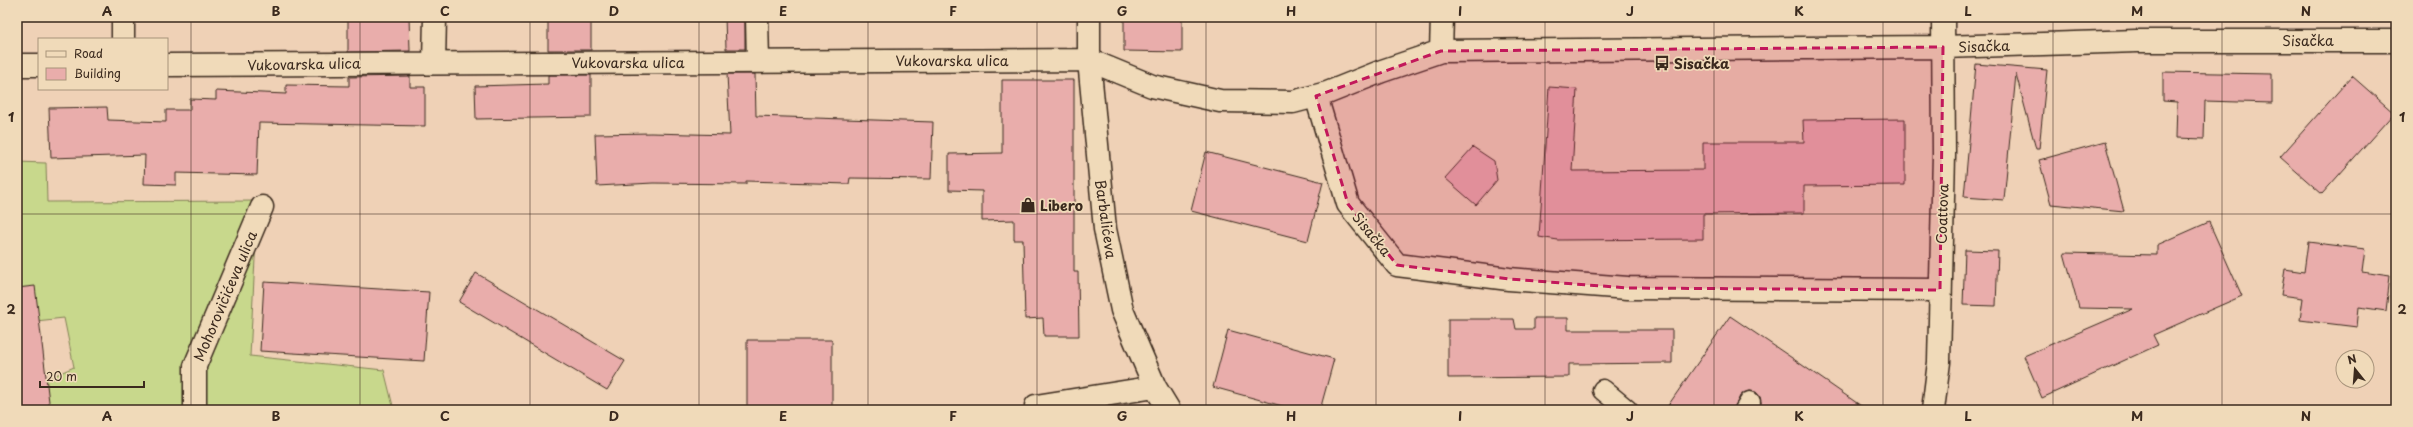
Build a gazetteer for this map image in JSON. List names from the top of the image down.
{
  "streets": {
    "street": [
      "Sisačka",
      "Vukovarska ulica",
      "Coattova",
      "Barbalićeva",
      "Mohorovičićeva ulica"
    ]
  },
  "crossings": [
    ["Sisačka", "Vukovarska ulica"],
    ["Sisačka", "Coattova"],
    ["Sisačka", "Barbalićeva"],
    ["Vukovarska ulica", "Barbalićeva"]
  ],
  "places": {
    "bus stop": ["Sisačka"],
    "shop": ["Libero"]
  },
  "legend": ["Road", "Building"],
  "scale_bar": "20 m",
  "north": "top",
  "grid": {
    "columns": [
      "A",
      "B",
      "C",
      "D",
      "E",
      "F",
      "G",
      "H",
      "I",
      "J",
      "K",
      "L",
      "M",
      "N"
    ],
    "rows": ["1", "2"]
  }
}
